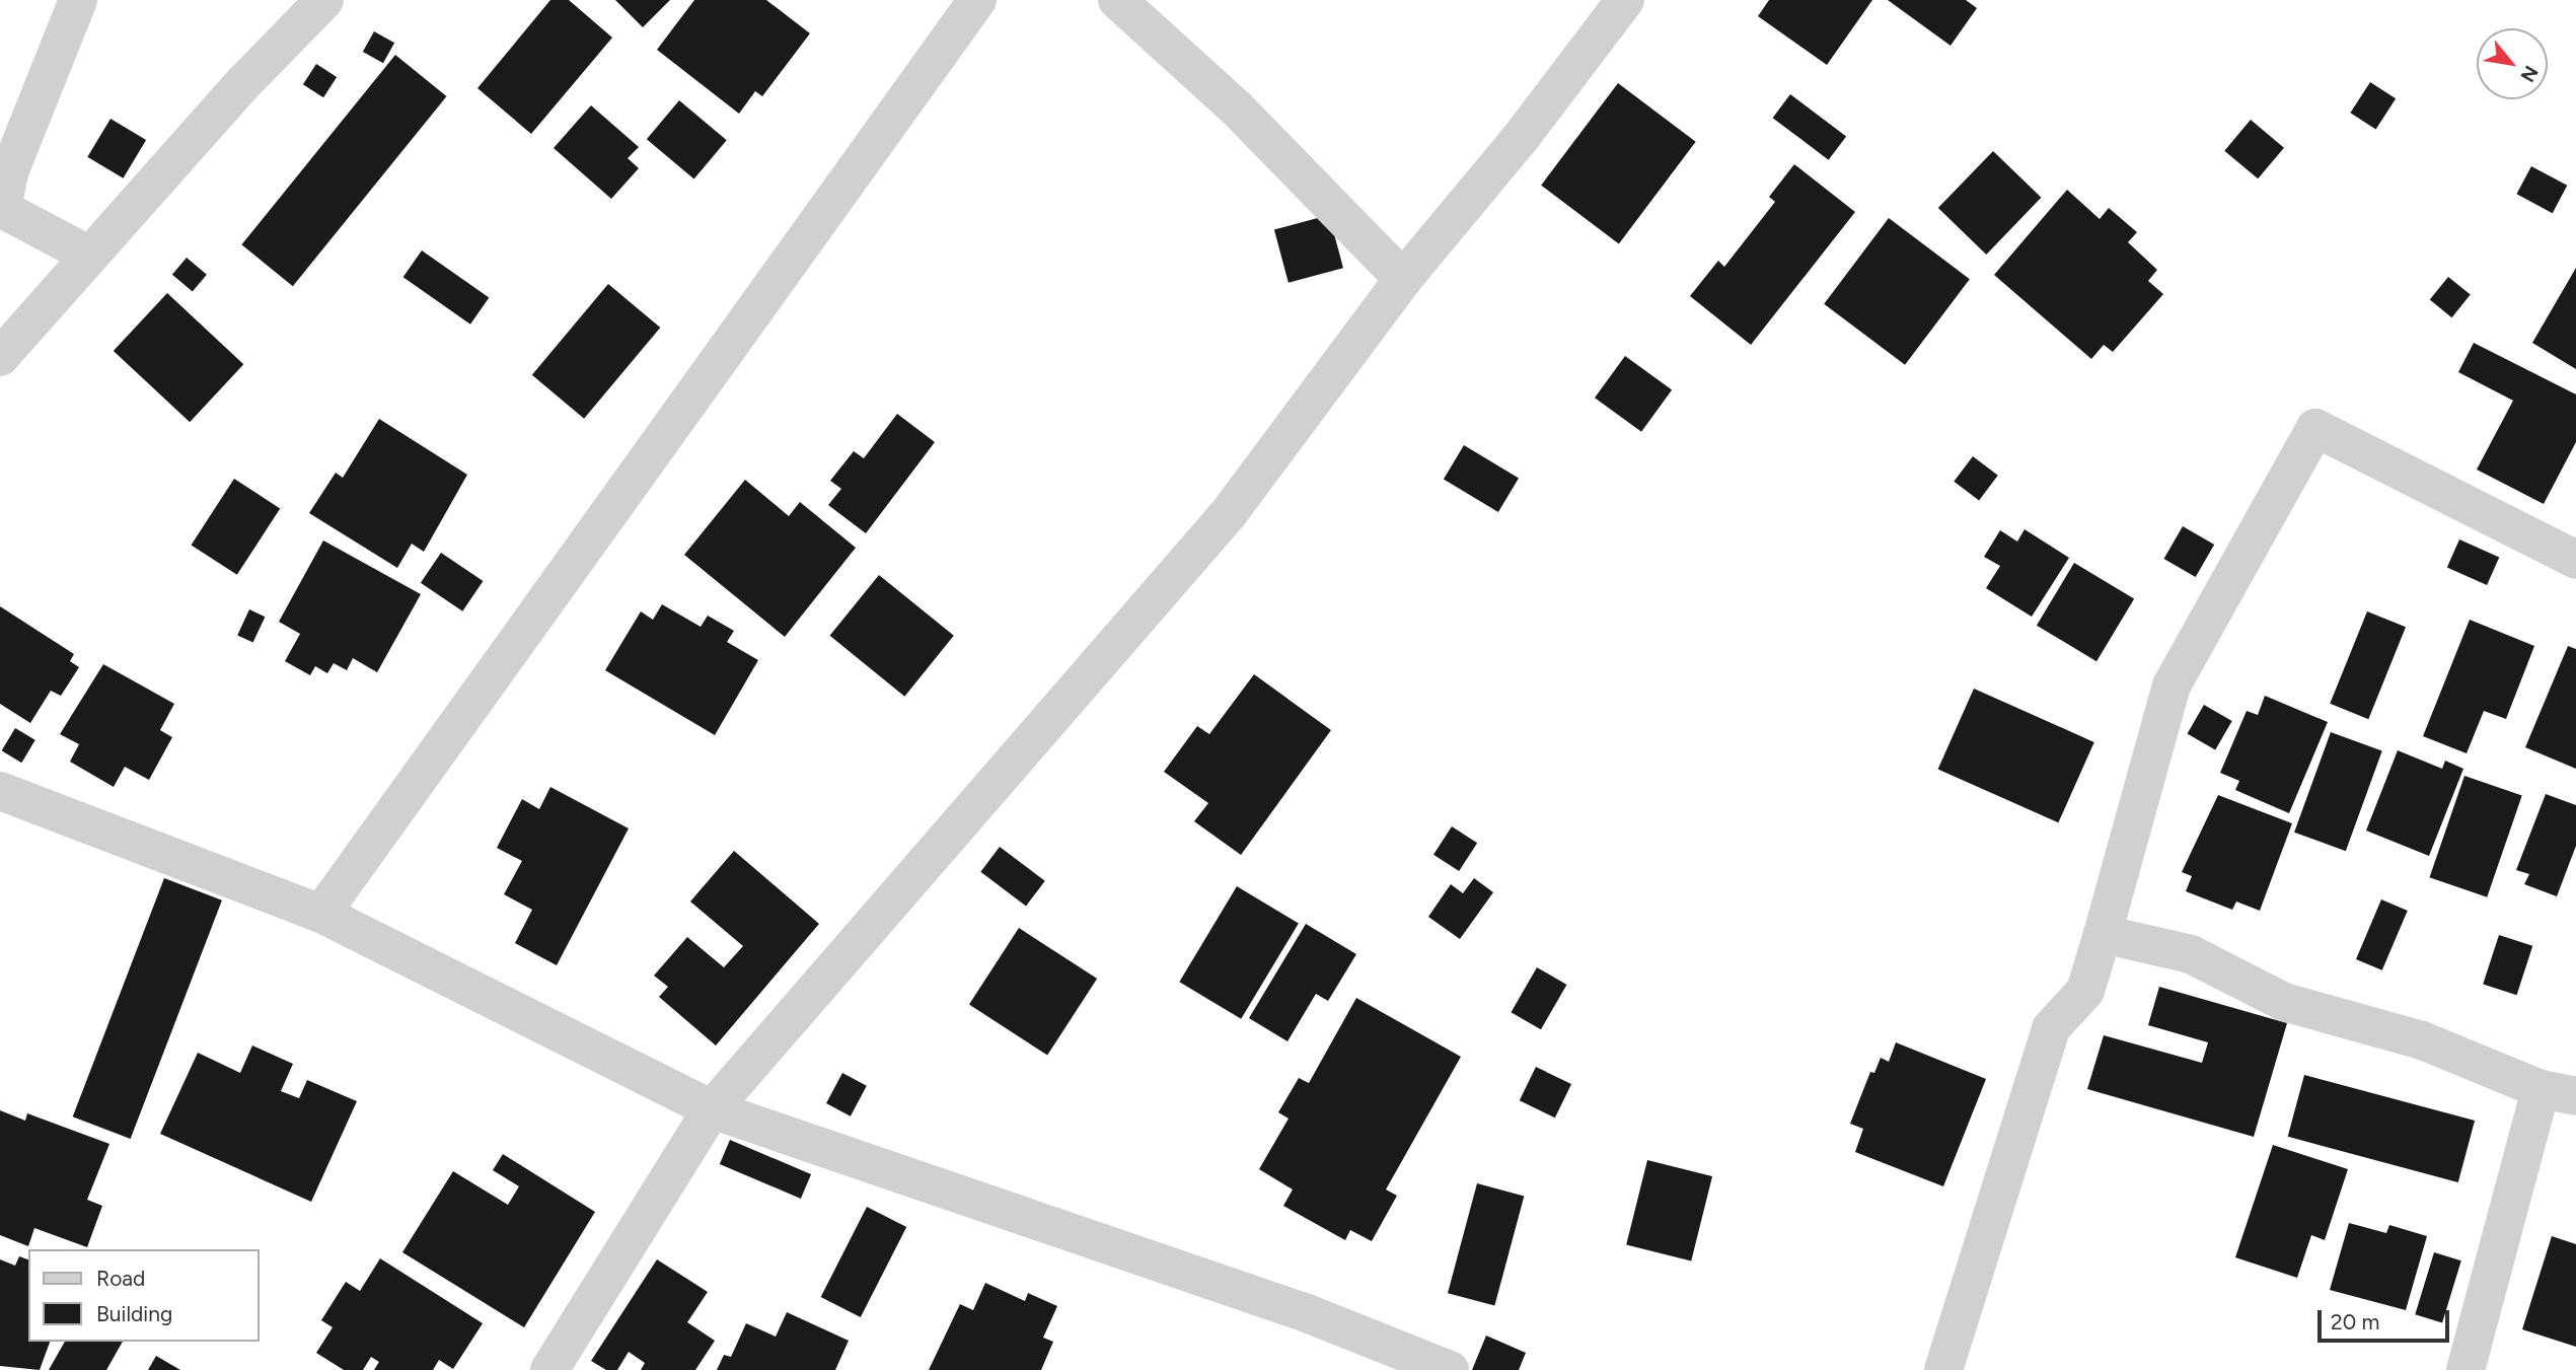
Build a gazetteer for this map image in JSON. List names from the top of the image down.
{
  "legend": ["Road", "Building"],
  "scale_bar": "20 m",
  "north": "bottom right"
}
